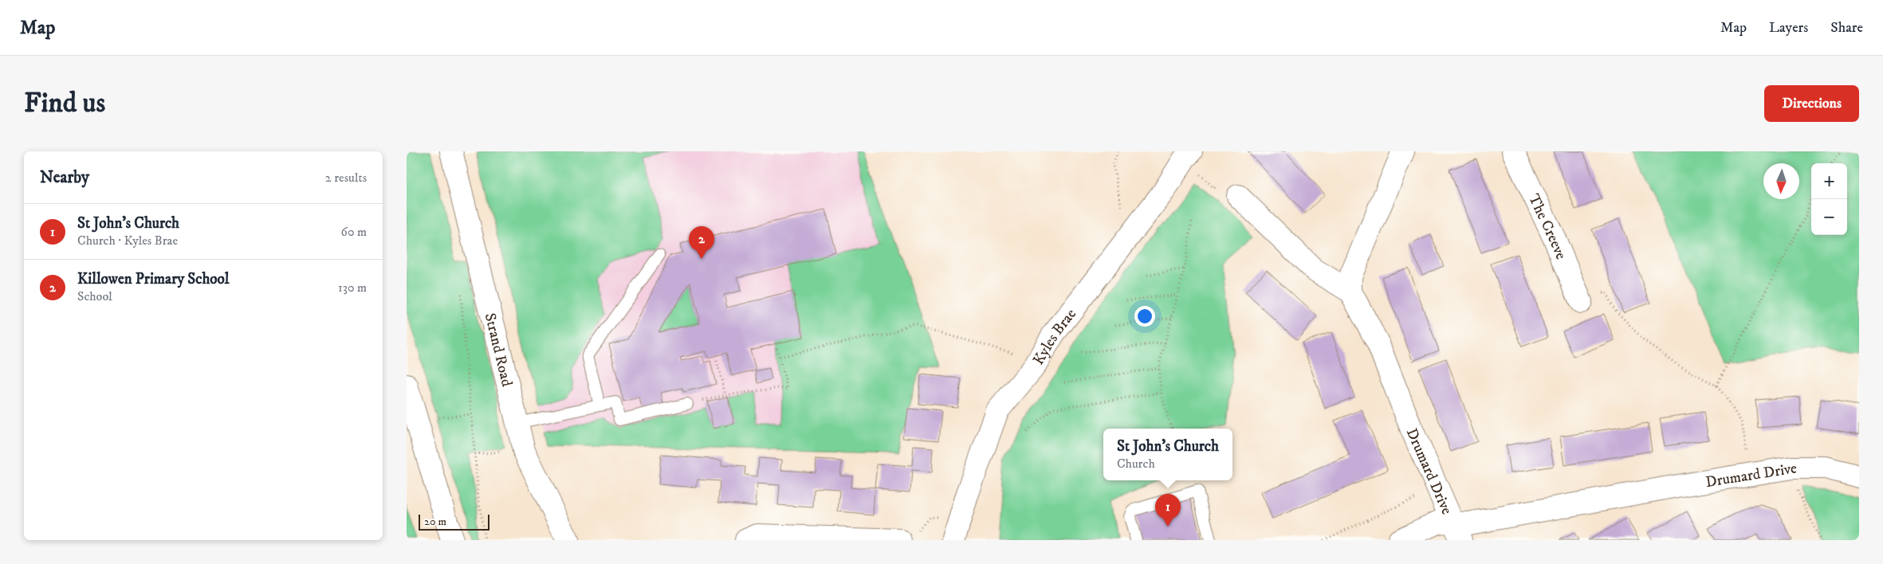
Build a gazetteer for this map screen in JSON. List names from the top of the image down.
{
  "streets": {
    "street": [
      "The Creeve",
      "Kyles Brae",
      "Strand Road",
      "Drumard Drive"
    ]
  },
  "scale_bar": "20 m",
  "north": "bottom",
  "page": {
    "header": "Map",
    "nav": ["Map", "Layers", "Share"],
    "buttons": "Directions",
    "title": "Find us",
    "heading": ["Nearby", "2 results"],
    "map_buttons": ["+", "−"],
    "list": [
      {
        "mark": "1",
        "name": "St John's Church",
        "note": "Church · Kyles Brae",
        "value": "60 m"
      },
      {
        "mark": "2",
        "name": "Killowen Primary School",
        "note": "School",
        "value": "130 m"
      }
    ],
    "pins": ["2", "1"],
    "popup": ["St John's Church", "Church"],
    "scale": "20 m"
  }
}
